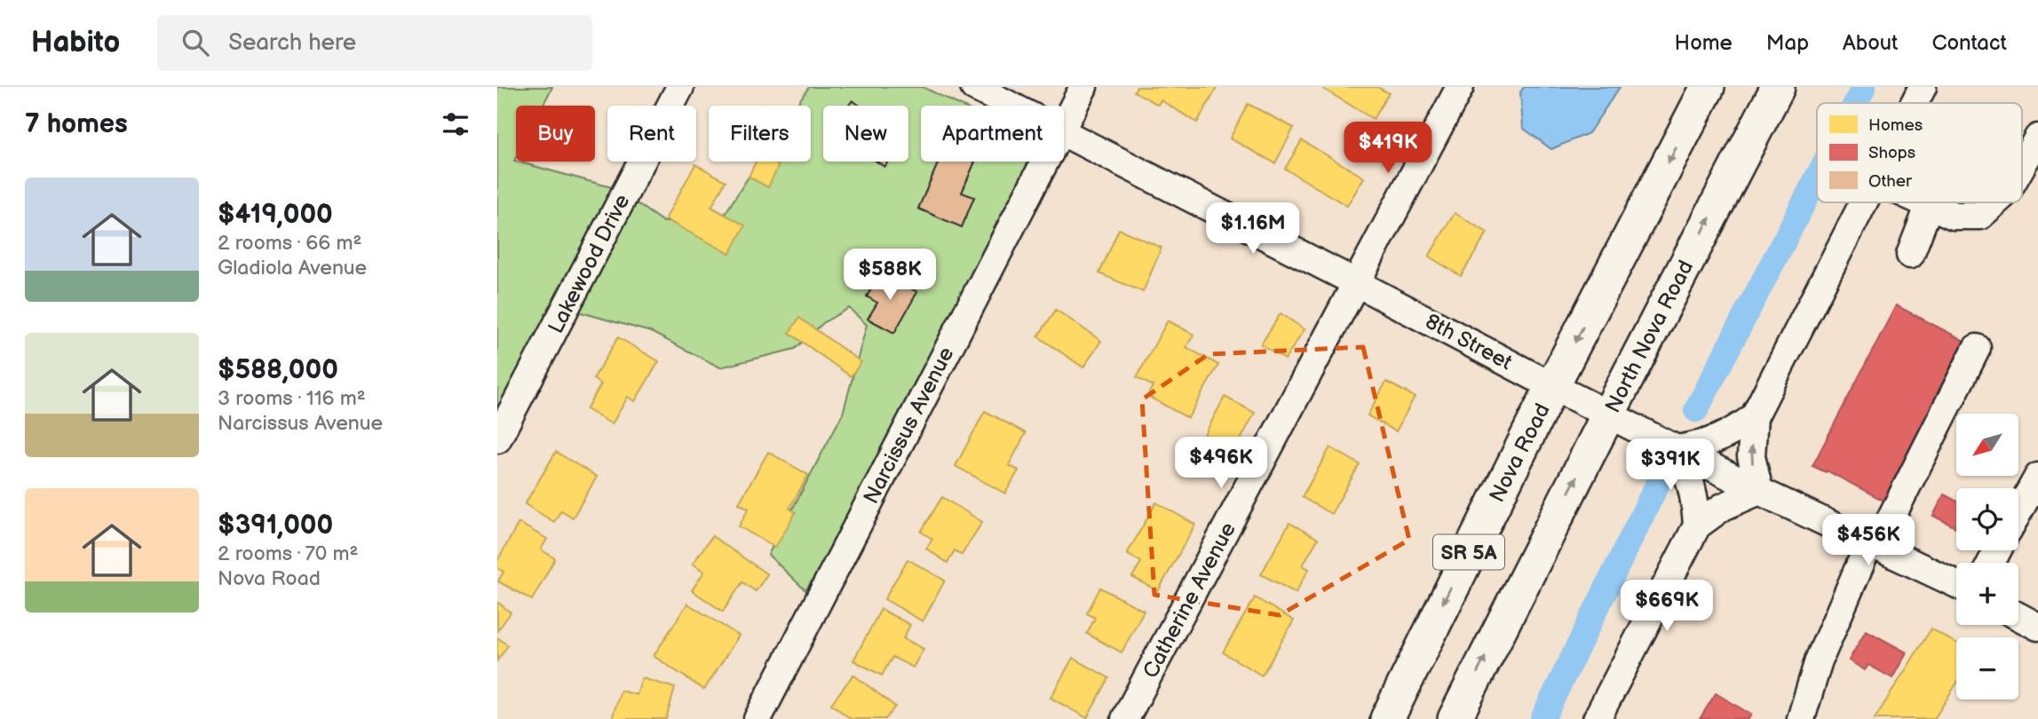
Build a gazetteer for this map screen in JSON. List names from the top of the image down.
{
  "streets": {
    "main road": ["North Nova Road", "Nova Road", "SR 5A"],
    "street": [
      "Lakewood Drive",
      "8th Street",
      "Narcissus Avenue",
      "Catherine Avenue"
    ]
  },
  "crossings": [
    ["North Nova Road", "8th Street"],
    ["8th Street", "Nova Road"],
    ["8th Street", "SR 5A"],
    ["8th Street", "Catherine Avenue"],
    ["Nova Road", "SR 5A"]
  ],
  "one_way": ["Nova Road"],
  "legend": ["Homes", "Shops", "Other"],
  "north": "bottom left",
  "page": {
    "header": "Habito",
    "search": "Search here",
    "nav": [
      "Home",
      "Map",
      "About",
      "Contact"
    ],
    "heading": "7 homes",
    "chip": [
      "Buy",
      "Rent",
      "Filters",
      "New",
      "Apartment"
    ],
    "price": [
      "$419K",
      "$1.16M",
      "$588K",
      "$496K",
      "$391K",
      "$456K",
      "$669K"
    ],
    "list": [
      {
        "name": "$419,000",
        "note": "2 rooms · 66 m² · Gladiola Avenue"
      },
      {
        "name": "$588,000",
        "note": "3 rooms · 116 m² · Narcissus Avenue"
      },
      {
        "name": "$391,000",
        "note": "2 rooms · 70 m² · Nova Road"
      }
    ],
    "map_buttons": ["+", "−"]
  }
}
